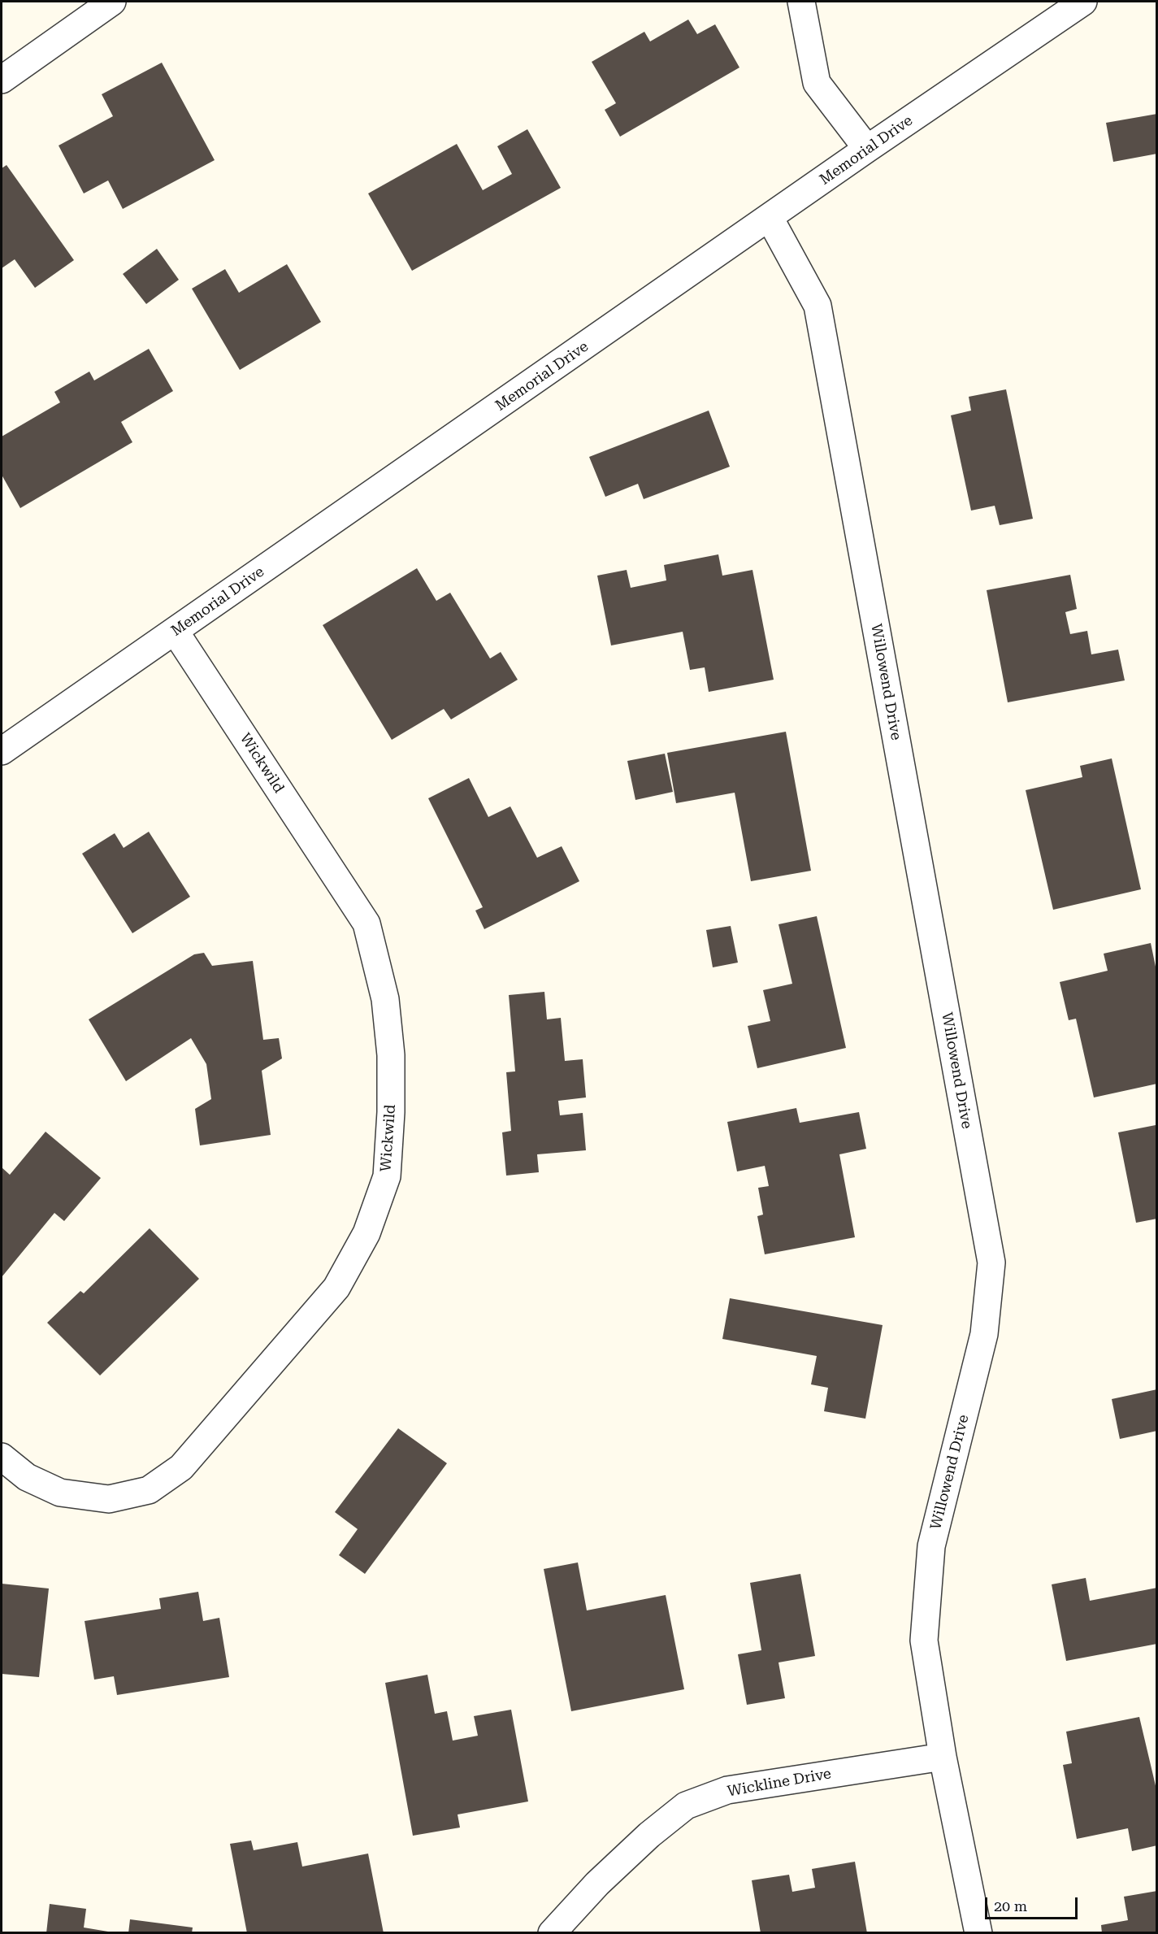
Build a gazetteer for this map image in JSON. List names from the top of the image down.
{
  "streets": {
    "street": [
      "Memorial Drive",
      "Willowend Drive",
      "Wickwild",
      "Wickline Drive"
    ]
  },
  "crossings": [
    ["Memorial Drive", "Willowend Drive"],
    ["Memorial Drive", "Wickwild"],
    ["Willowend Drive", "Wickline Drive"]
  ],
  "scale_bar": "20 m"
}
